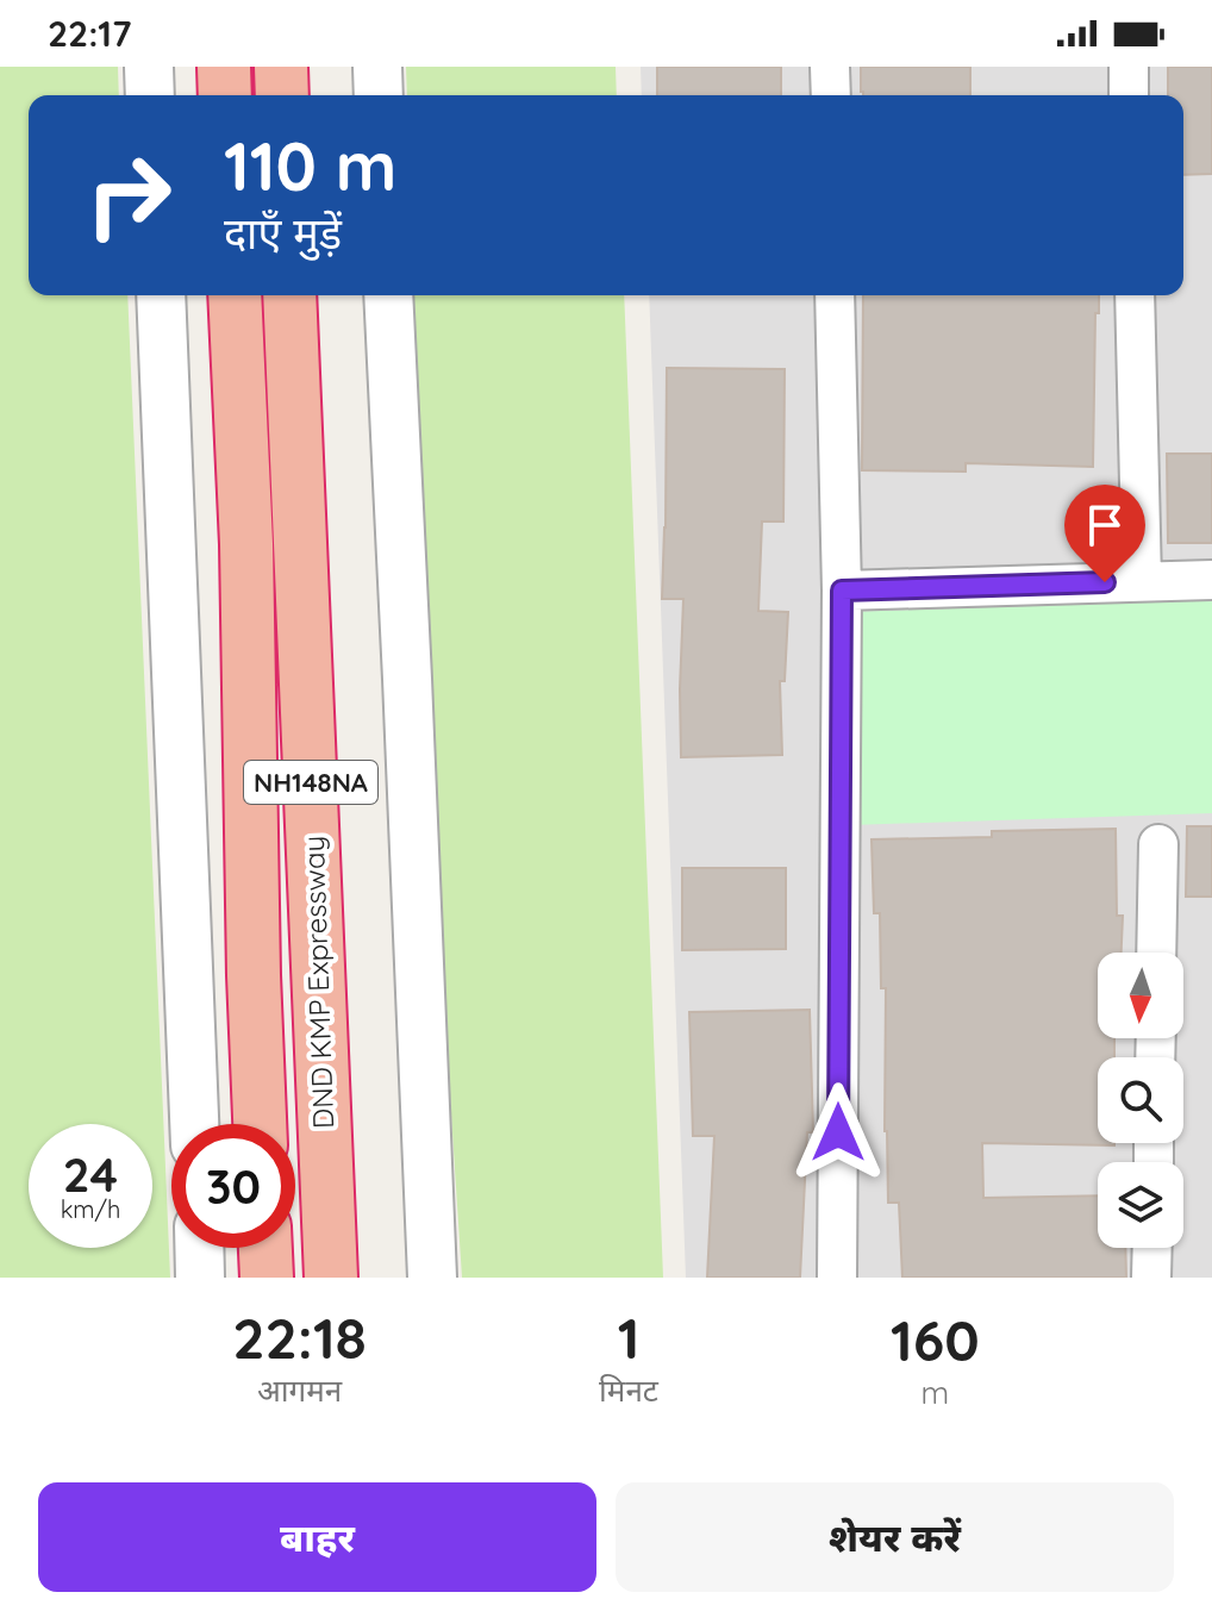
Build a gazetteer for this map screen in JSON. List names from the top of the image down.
{
  "streets": {
    "highway": ["NH148NA", "DND KMP Expressway"]
  },
  "north": "bottom",
  "page": {
    "status": "22:17",
    "turn": ["110 m", "दाएँ मुड़ें"],
    "speed": "24 km/h",
    "limit": "30",
    "eta": [
      "22:18",
      "आगमन",
      "1",
      "मिनट",
      "160",
      "m"
    ],
    "buttons": ["बाहर", "शेयर करें"]
  }
}
